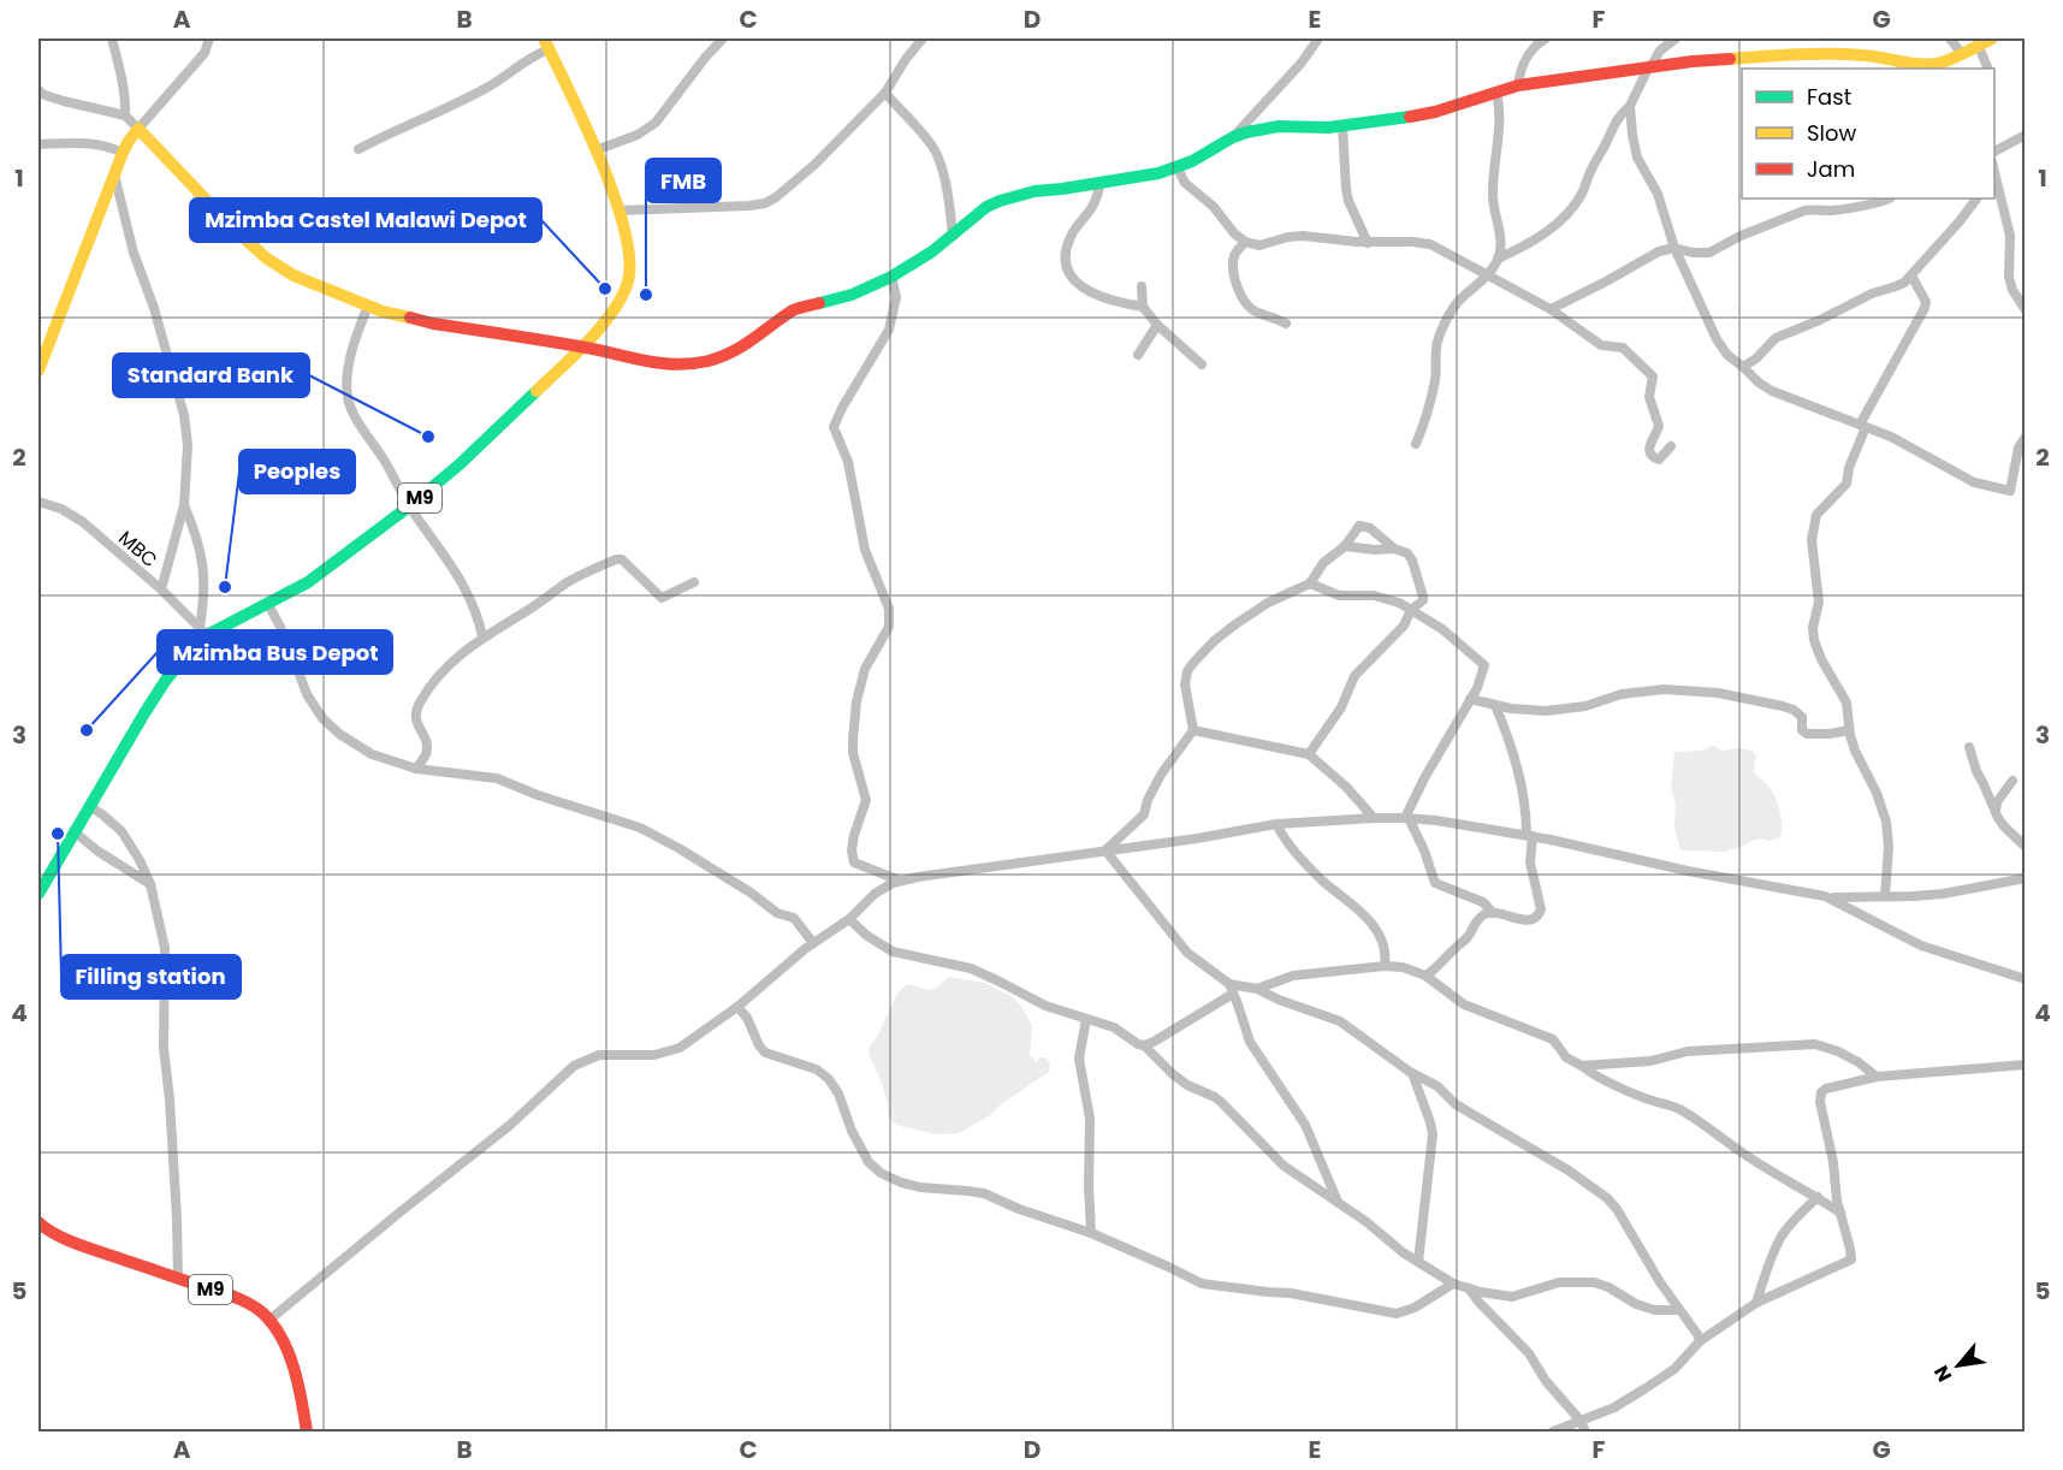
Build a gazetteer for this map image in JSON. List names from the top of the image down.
{
  "streets": {
    "street": ["M9", "MBC"]
  },
  "crossings": [
    ["M9", "MBC"]
  ],
  "places": [
    "Mzimba Castel Malawi Depot",
    "FMB",
    "Standard Bank",
    "Peoples",
    "Mzimba Bus Depot",
    "Filling station"
  ],
  "legend": ["Fast", "Slow", "Jam"],
  "north": "bottom left",
  "grid": {
    "columns": [
      "A",
      "B",
      "C",
      "D",
      "E",
      "F",
      "G"
    ],
    "rows": [
      "1",
      "2",
      "3",
      "4",
      "5"
    ]
  }
}
